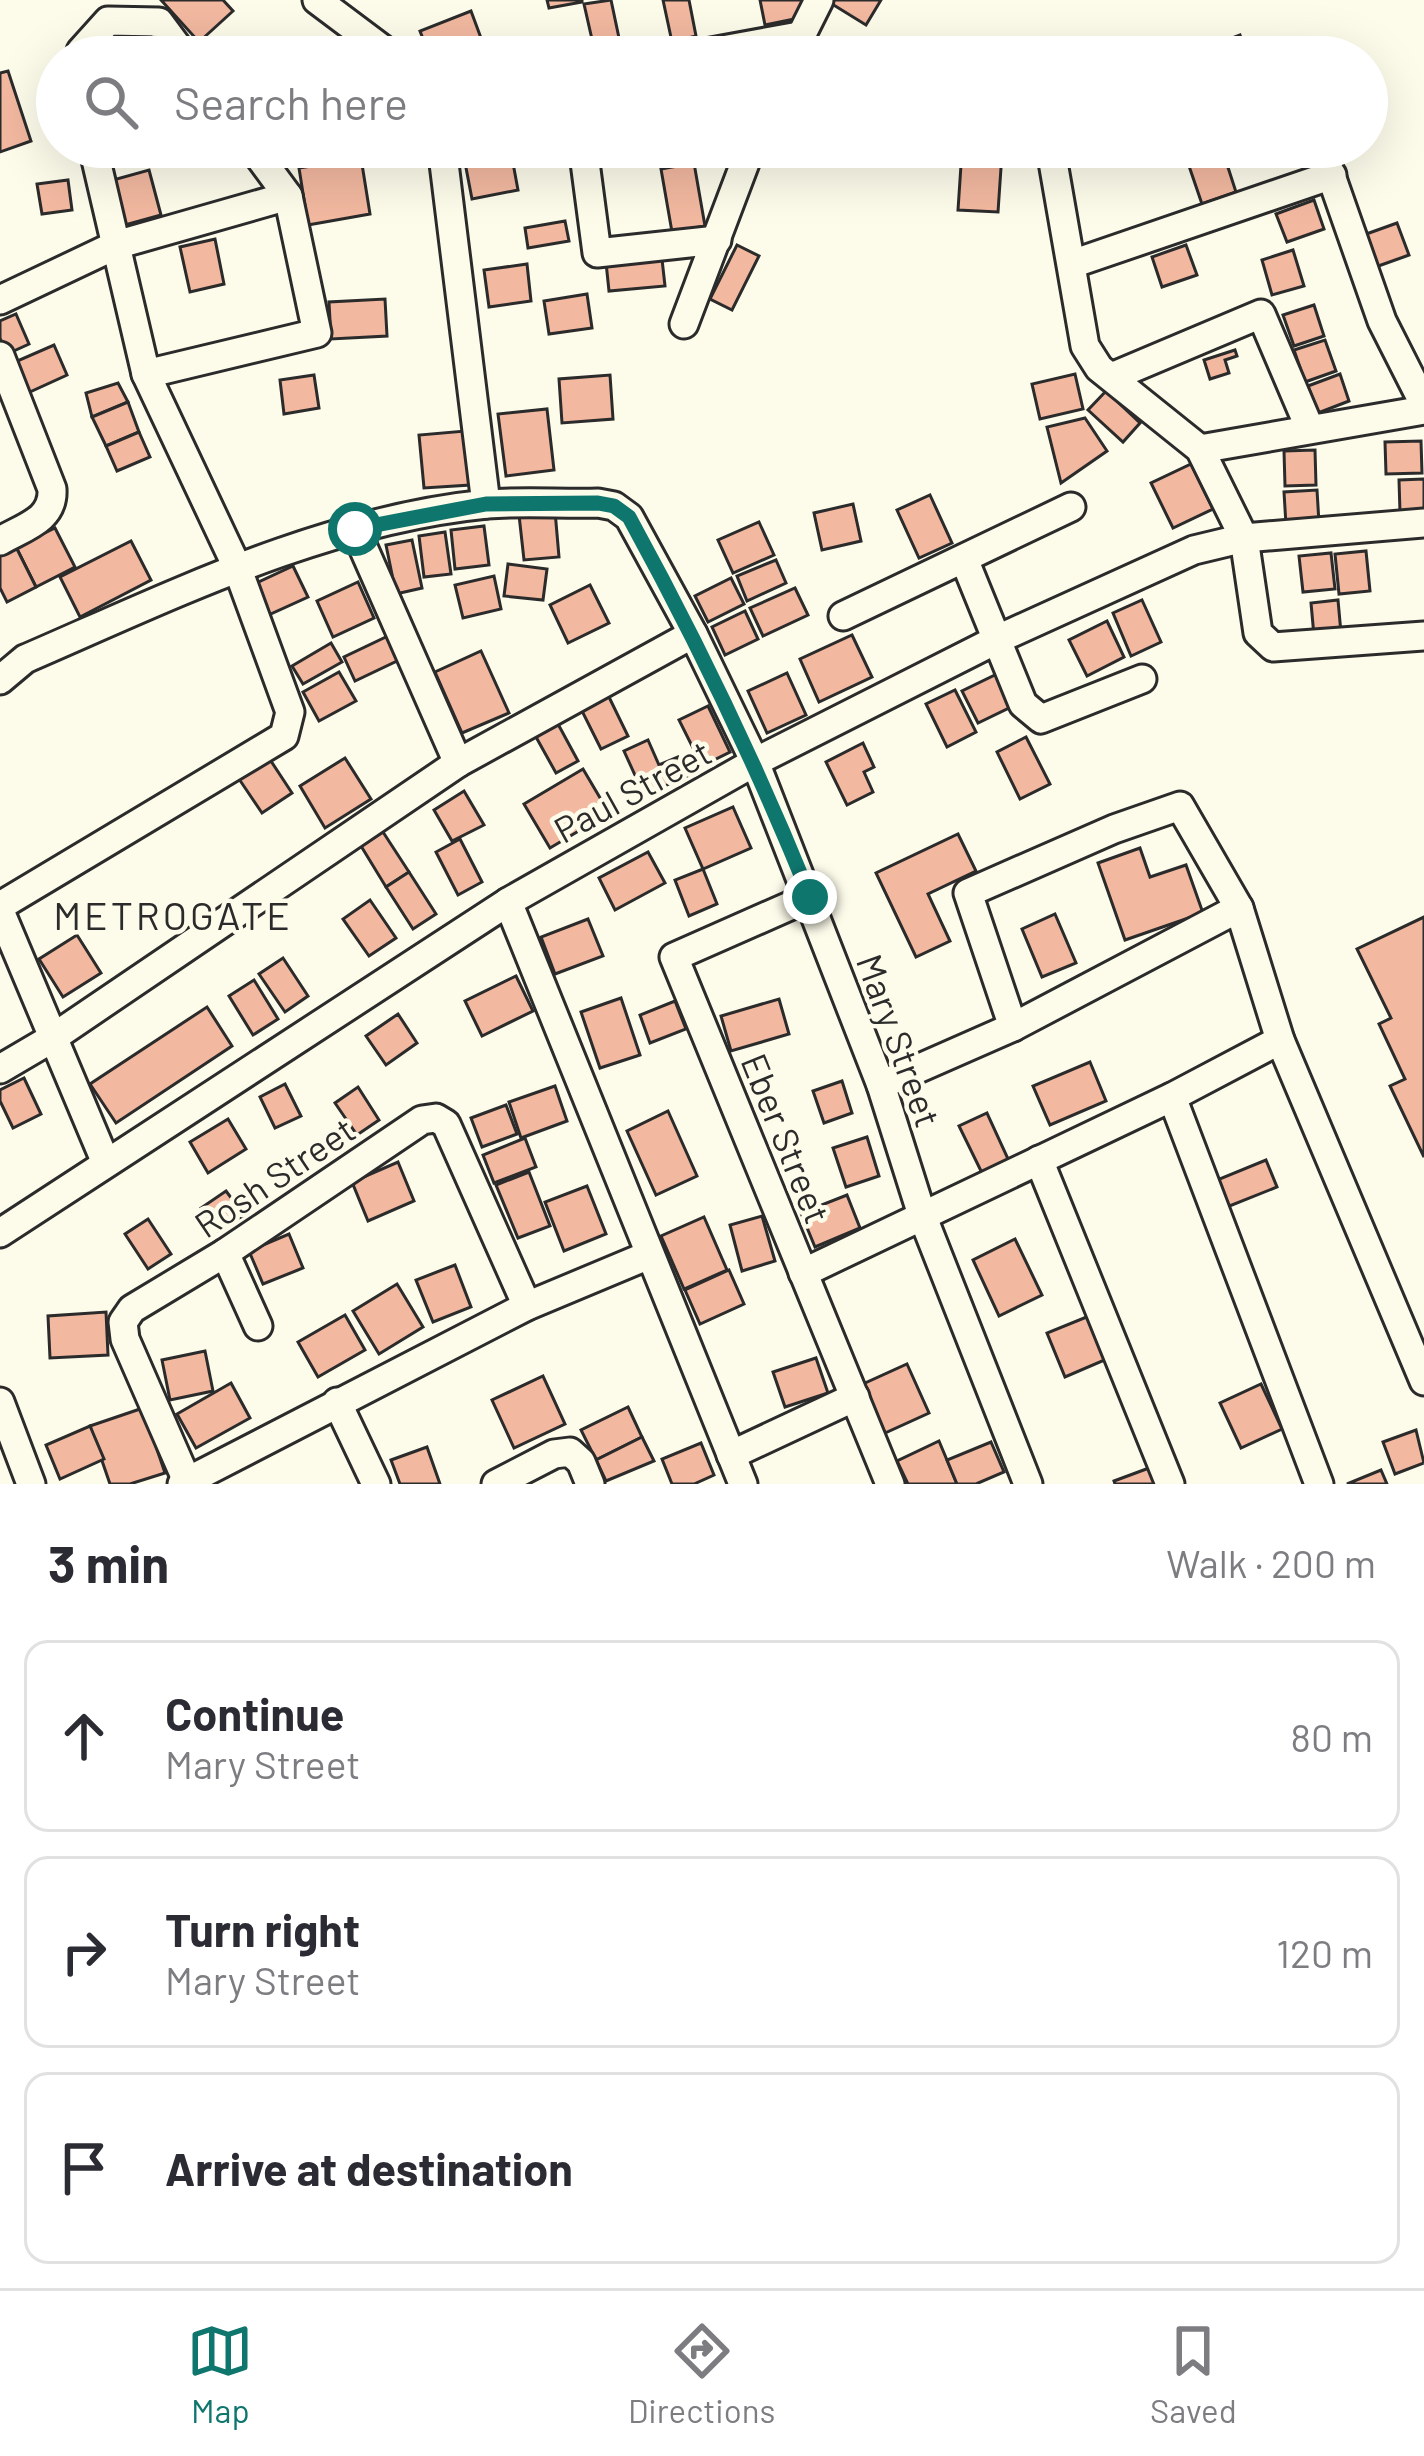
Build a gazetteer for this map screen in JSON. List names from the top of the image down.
{
  "streets": {
    "street": [
      "Paul Street",
      "Mary Street",
      "Eber Street",
      "Rosh Street"
    ]
  },
  "crossings": [
    ["Paul Street", "Mary Street"],
    ["Mary Street", "Eber Street"]
  ],
  "districts": ["METROGATE"],
  "page": {
    "search": "Search here",
    "heading": ["3 min", "Walk · 200 m"],
    "list": [
      ["Continue", "Mary Street", "80 m"],
      ["Turn right", "Mary Street", "120 m"],
      "Arrive at destination"
    ],
    "nav": ["Map", "Directions", "Saved"]
  }
}
